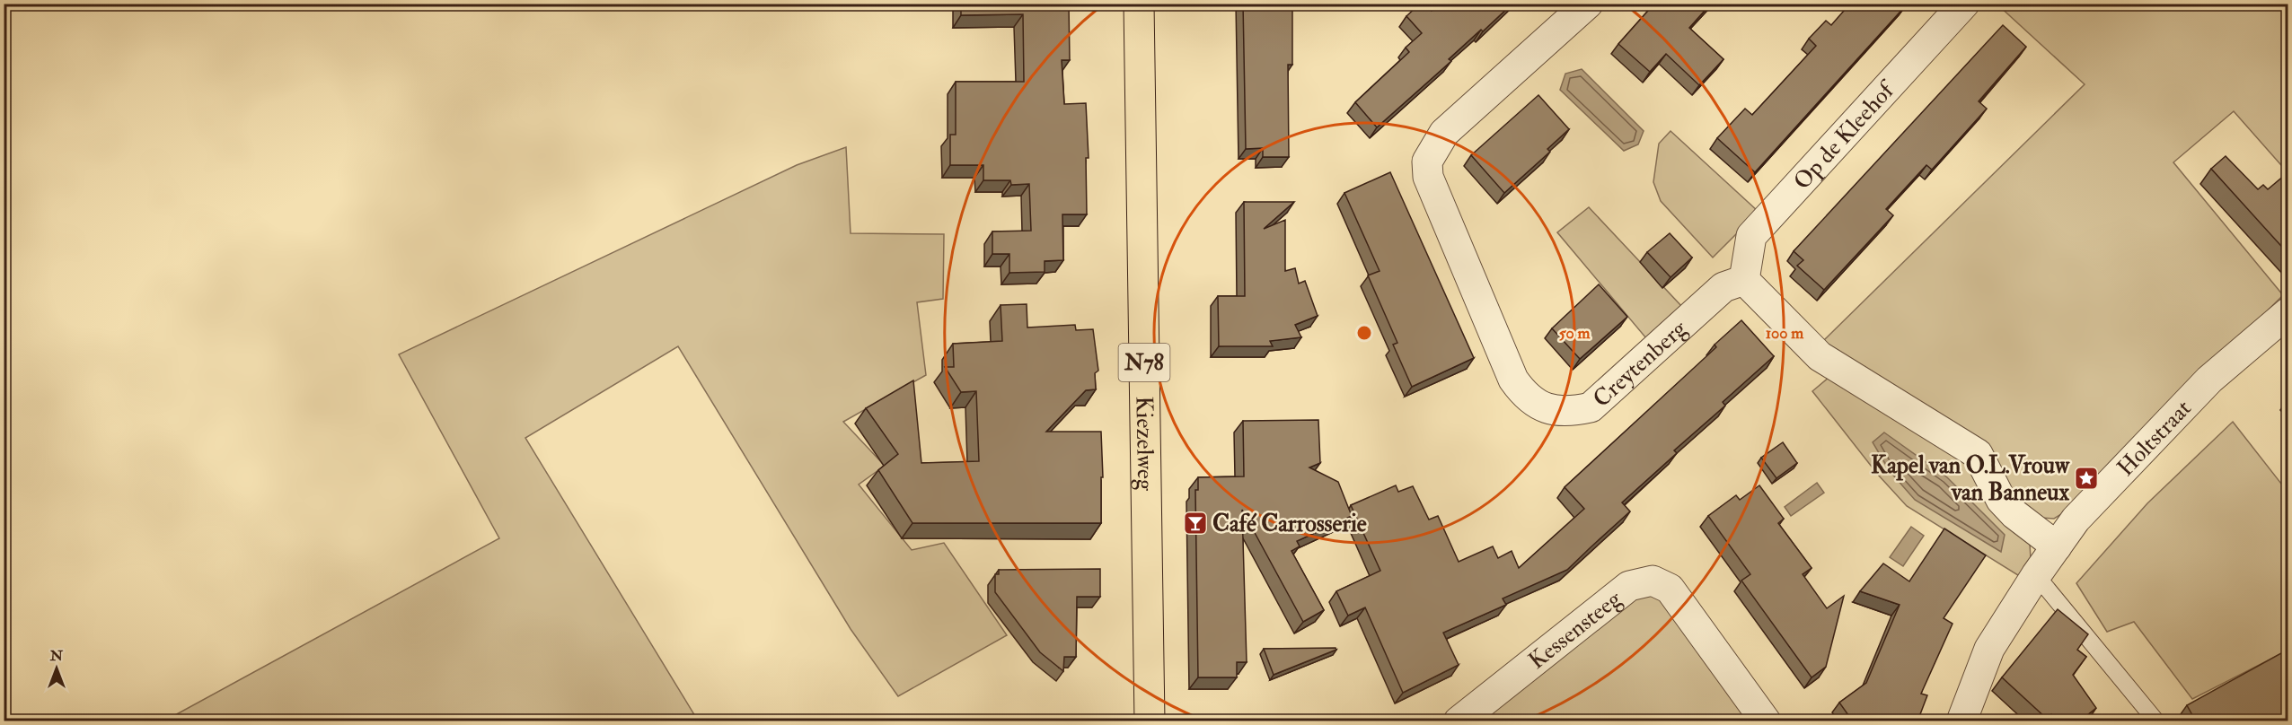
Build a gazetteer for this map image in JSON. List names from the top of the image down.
{
  "streets": {
    "main road": ["N78", "Kiezelweg"],
    "street": [
      "Op de Kleehof",
      "Creytenberg",
      "Holtstraat",
      "Kessensteeg"
    ]
  },
  "crossings": [
    ["Op de Kleehof", "Creytenberg"]
  ],
  "places": {
    "place": ["Kapel van O.L.Vrouw van Banneux"],
    "bar": ["Café Carrosserie"]
  },
  "north": "top",
  "rings": ["50 m", "100 m"]
}
